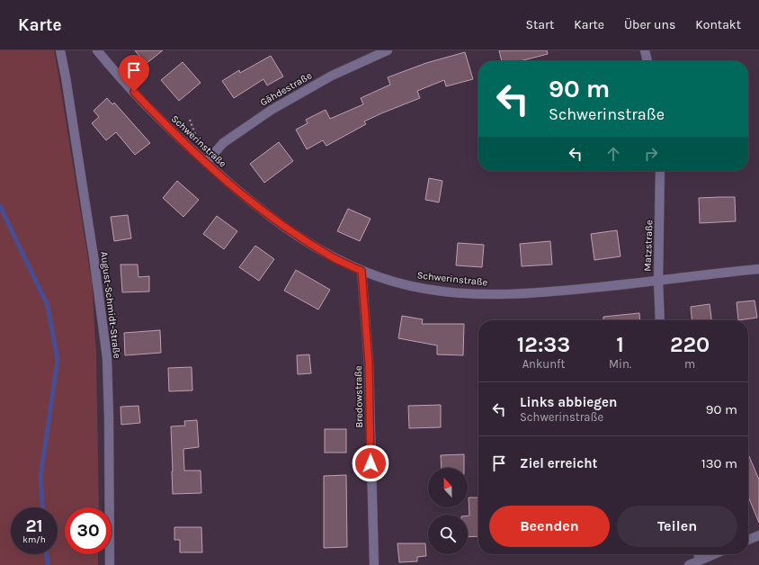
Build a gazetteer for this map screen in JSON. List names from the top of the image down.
{
  "streets": {
    "street": [
      "Gähdestraße",
      "Schwerinstraße",
      "Matzstraße",
      "August-Schmidt-Straße",
      "Bredowstraße"
    ]
  },
  "crossings": [
    ["Gähdestraße", "Schwerinstraße"],
    ["Schwerinstraße", "Matzstraße"],
    ["Schwerinstraße", "Bredowstraße"]
  ],
  "north": "top",
  "page": {
    "header": "Karte",
    "nav": [
      "Start",
      "Karte",
      "Über uns",
      "Kontakt"
    ],
    "turn": ["90 m", "Schwerinstraße"],
    "eta": [
      "12:33",
      "Ankunft",
      "1",
      "Min.",
      "220",
      "m"
    ],
    "list": [
      {
        "name": "Links abbiegen",
        "note": "Schwerinstraße",
        "value": "90 m"
      },
      {
        "name": "Ziel erreicht",
        "value": "130 m"
      }
    ],
    "buttons": ["Beenden", "Teilen"],
    "speed": "21 km/h",
    "limit": "30"
  }
}
